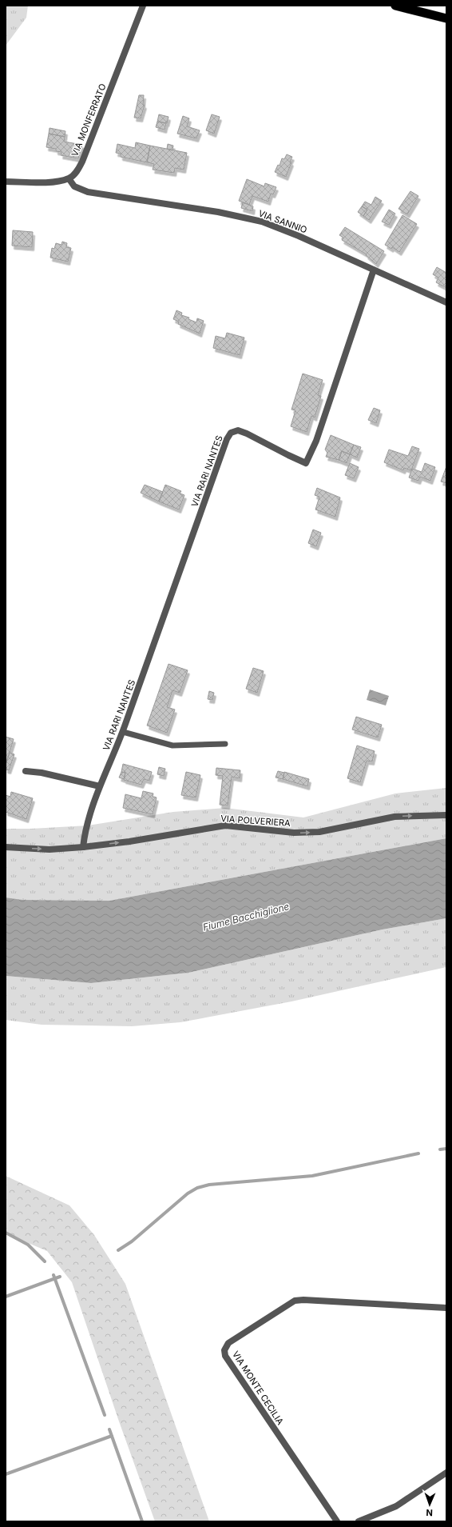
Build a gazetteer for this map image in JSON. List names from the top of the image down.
{
  "streets": {
    "street": [
      "VIA MONFERRATO",
      "VIA SANNIO",
      "VIA RARI NANTES",
      "VIA POLVERIERA",
      "VIA MONTE CECILIA"
    ]
  },
  "crossings": [
    ["VIA MONFERRATO", "VIA SANNIO"],
    ["VIA SANNIO", "VIA RARI NANTES"],
    ["VIA RARI NANTES", "VIA POLVERIERA"]
  ],
  "one_way": ["VIA POLVERIERA"],
  "water": ["Fiume Bacchiglione"],
  "north": "bottom"
}
